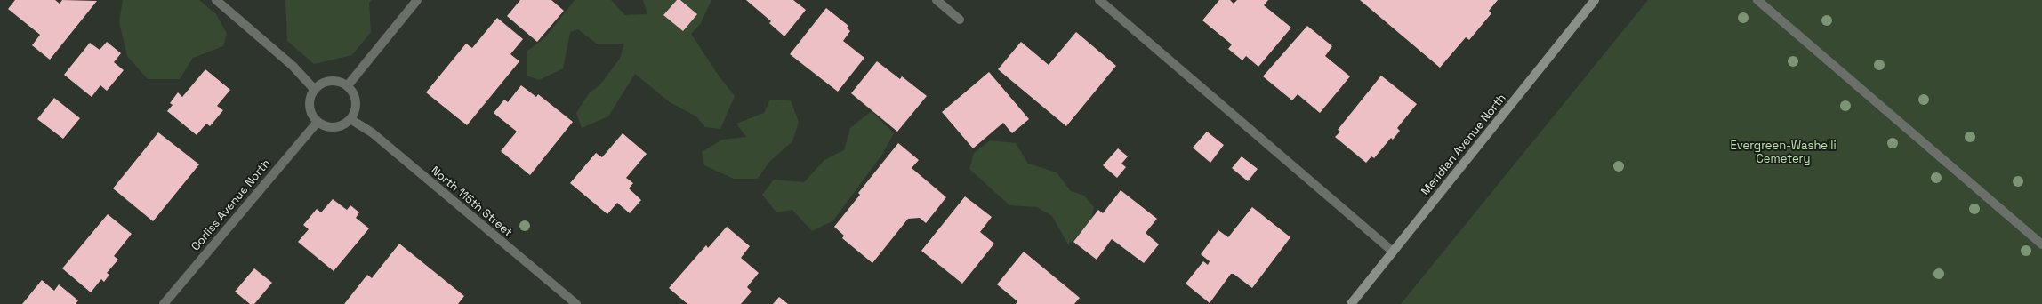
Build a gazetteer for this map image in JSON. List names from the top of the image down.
{
  "streets": {
    "street": ["Meridian Avenue North", "North 115th Street", "Corliss Avenue North"]
  },
  "crossings": [
    ["North 115th Street", "Corliss Avenue North"]
  ],
  "parks": ["Evergreen-Washelli Cemetery"]
}
